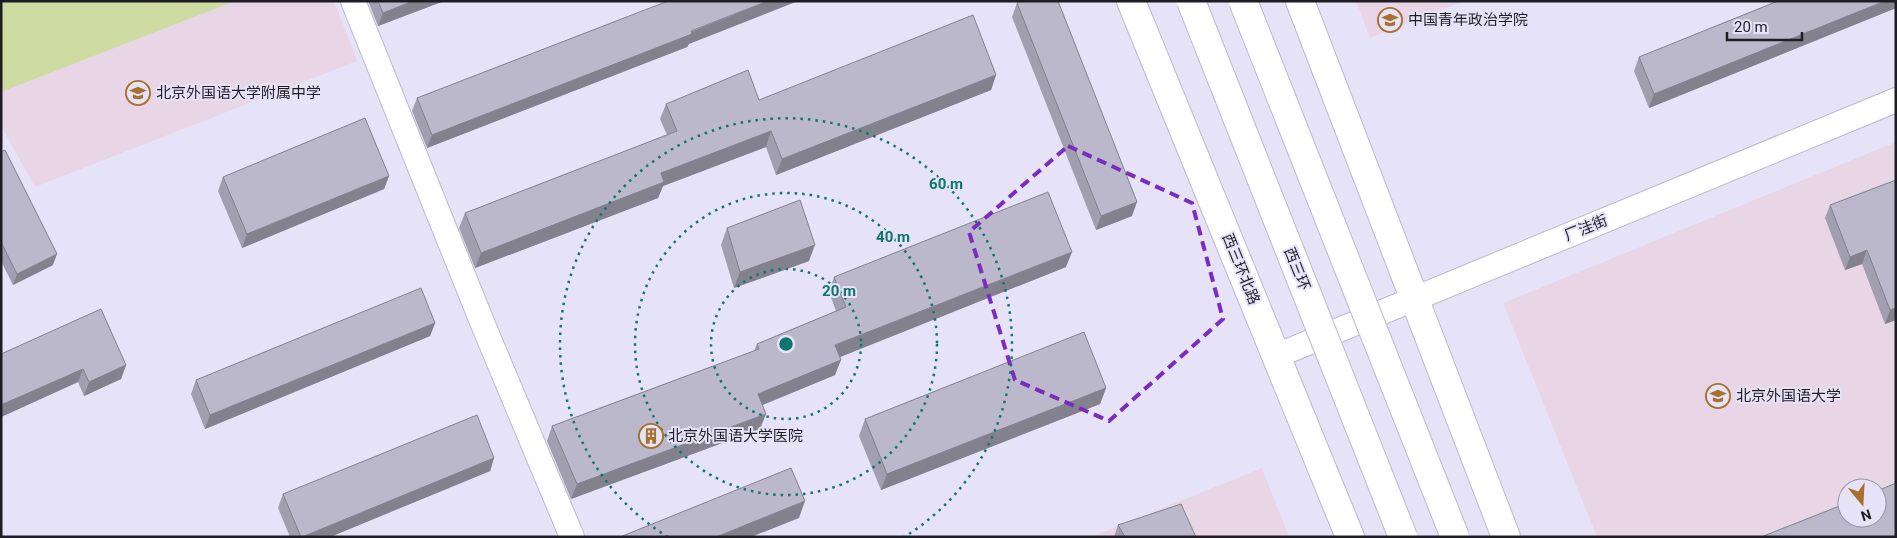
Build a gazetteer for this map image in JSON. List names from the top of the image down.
{
  "streets": {
    "main road": ["西三环北路", "西三环"],
    "street": ["厂洼街"]
  },
  "crossings": [
    ["厂洼街", "西三环北路"]
  ],
  "places": {
    "school or university": ["中国青年政治学院", "北京外国语大学附属中学", "北京外国语大学"],
    "building": ["北京外国语大学医院"]
  },
  "scale_bar": "20 m",
  "north": "bottom",
  "rings": ["60 m", "40 m", "20 m"]
}
